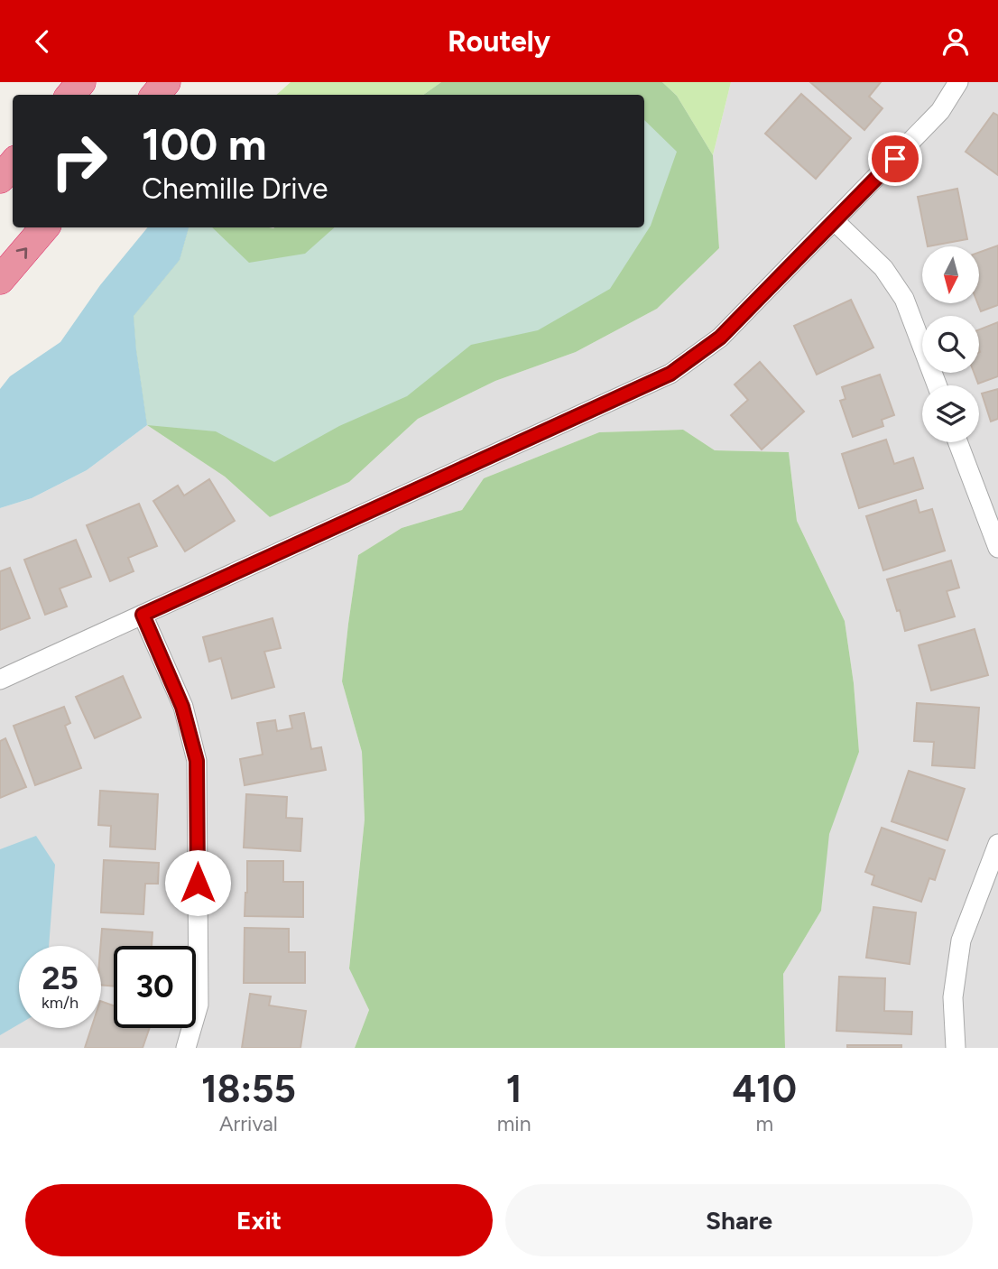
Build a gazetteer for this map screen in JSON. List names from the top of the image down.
{
  "north": "bottom",
  "page": {
    "header": "Routely",
    "turn": ["100 m", "Chemille Drive"],
    "speed": "25 km/h",
    "limit": "30",
    "eta": [
      "18:55",
      "Arrival",
      "1",
      "min",
      "410",
      "m"
    ],
    "buttons": ["Exit", "Share"]
  }
}
